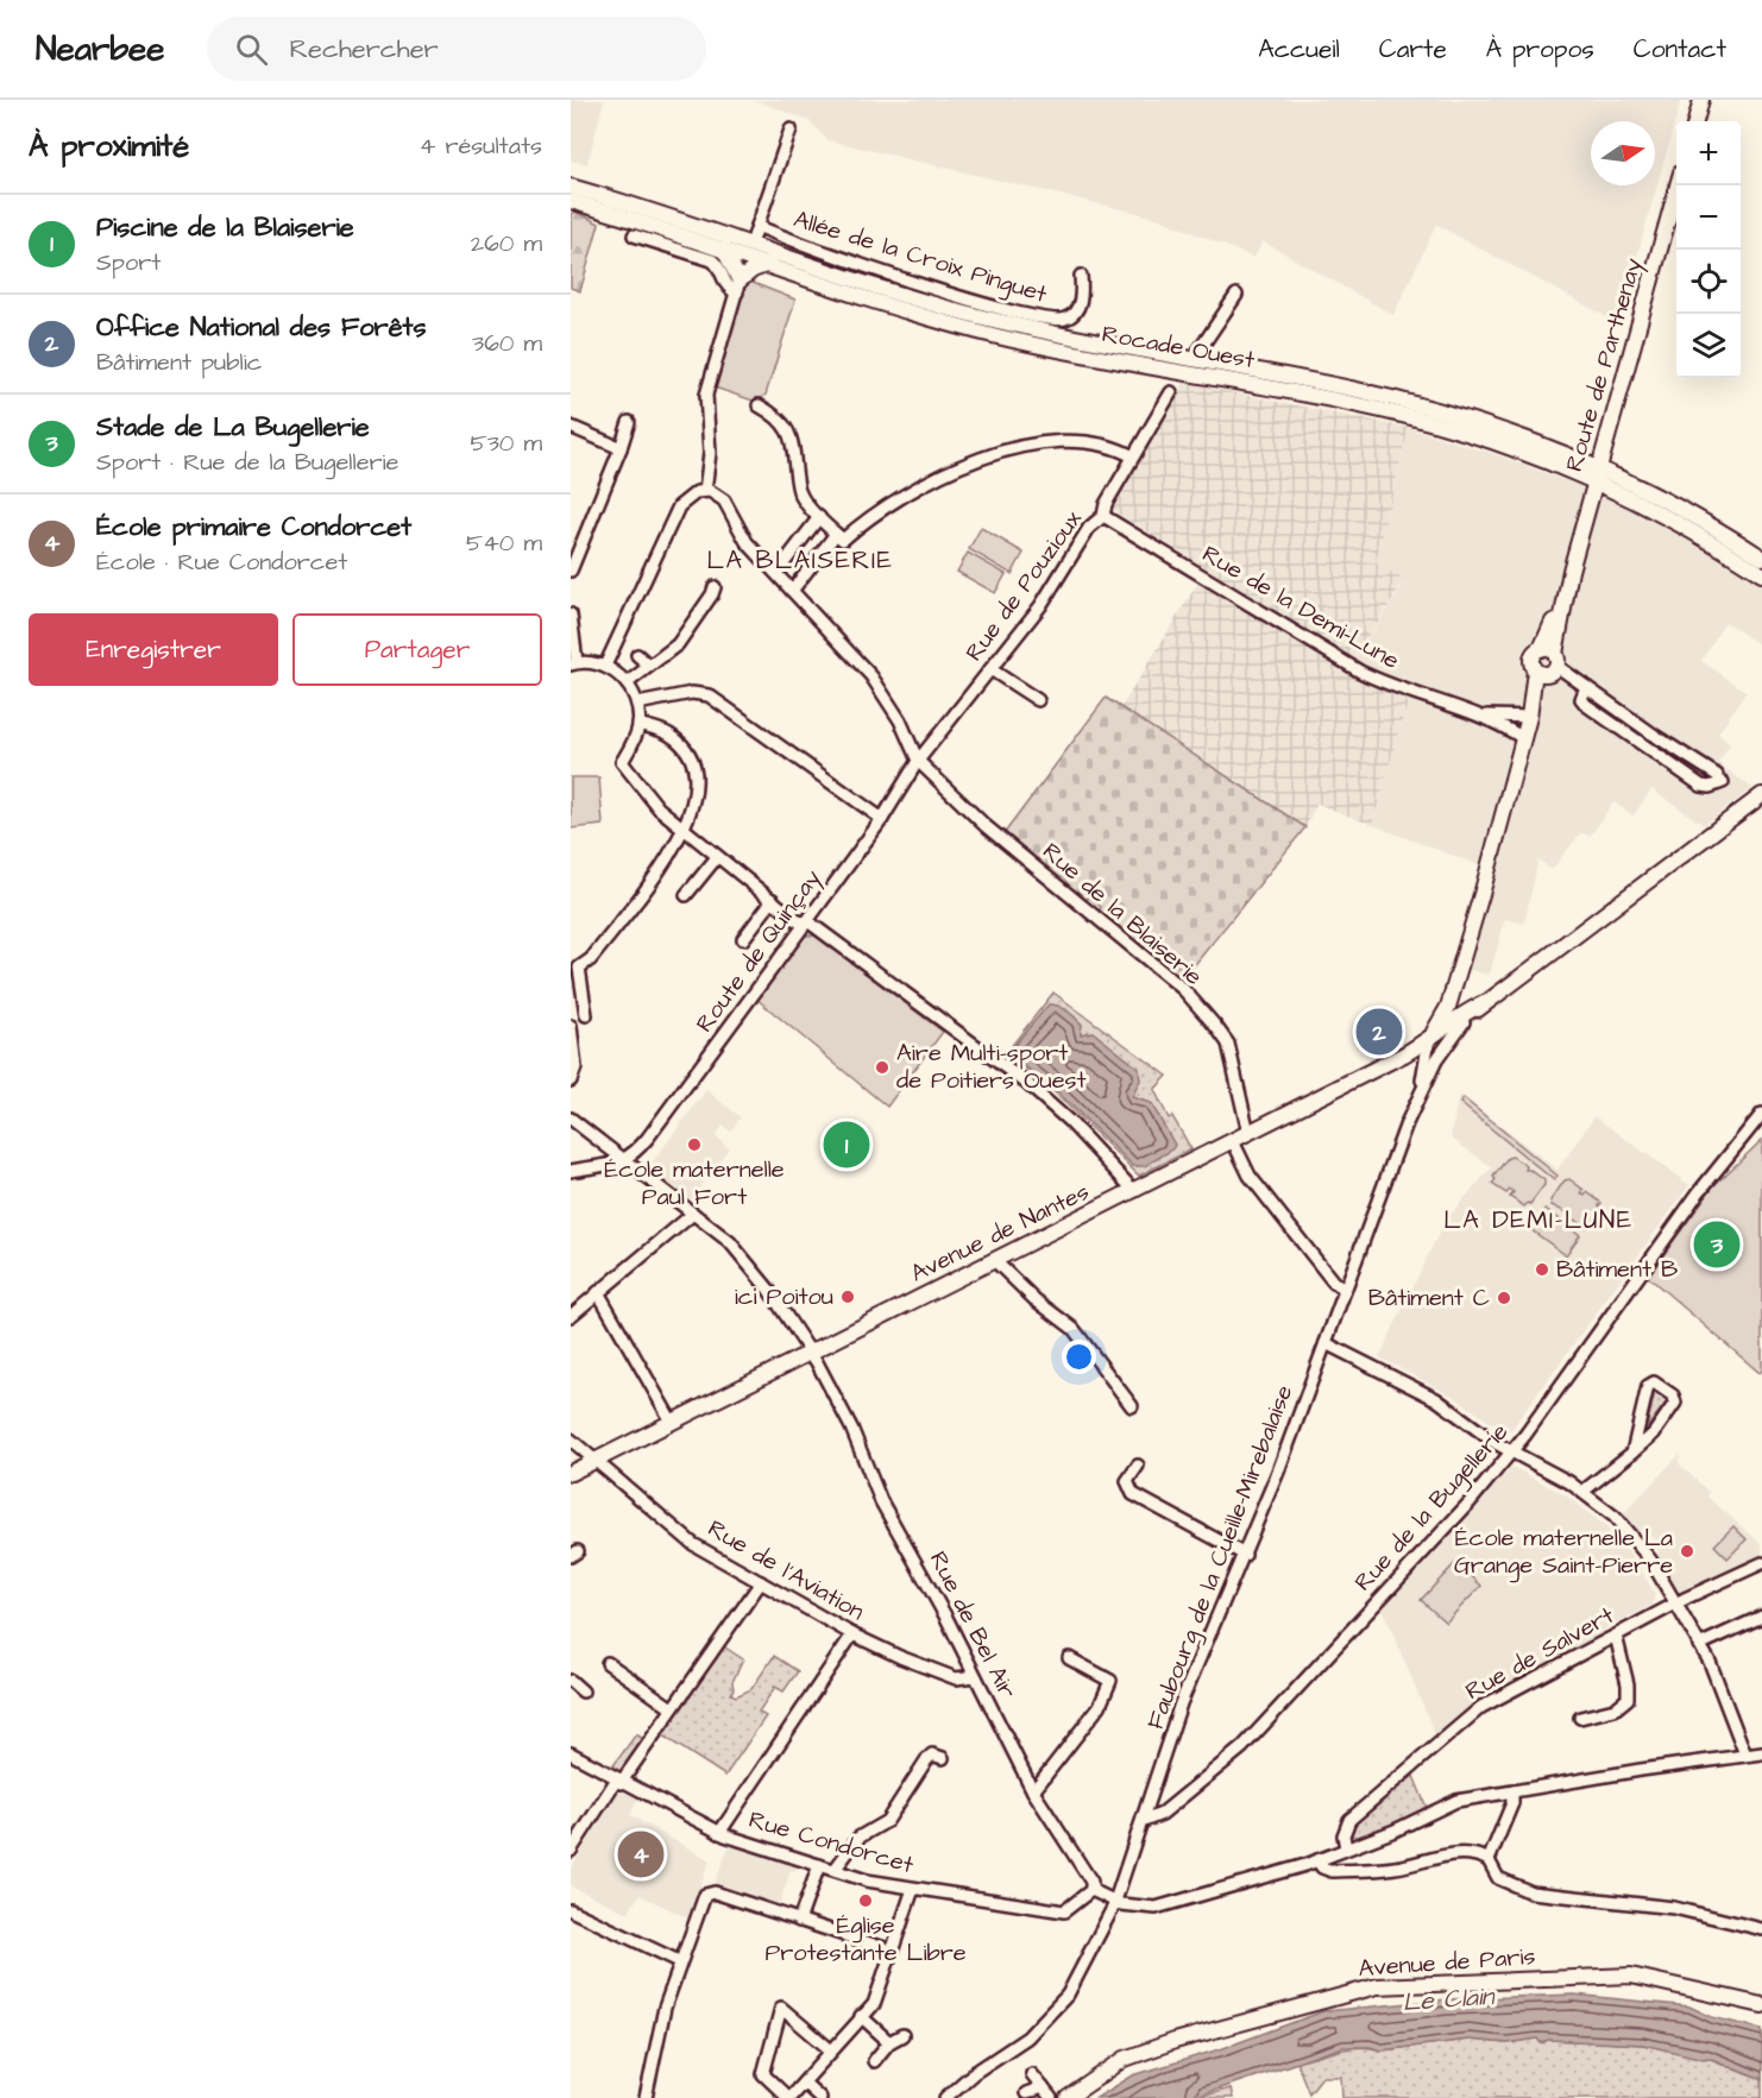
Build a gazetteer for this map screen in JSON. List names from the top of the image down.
{
  "streets": {
    "main road": [
      "Rocade Ouest",
      "Route de Parthenay",
      "Avenue de Nantes",
      "Avenue de Paris"
    ],
    "street": [
      "Allée de la Croix Pinguet",
      "Rue de Pouzioux",
      "Rue de la Demi-Lune",
      "Rue de la Blaiserie",
      "Route de Quinçay",
      "Rue de la Bugellerie",
      "Faubourg de la Cueille-Mirebalaise",
      "Rue de l'Aviation",
      "Rue de Bel Air",
      "Rue de Salvert",
      "Rue Condorcet"
    ]
  },
  "crossings": [
    ["Rocade Ouest", "Route de Parthenay"],
    ["Route de Parthenay", "Rue de la Demi-Lune"],
    ["Route de Parthenay", "Avenue de Nantes"],
    ["Rue de Pouzioux", "Rue de la Demi-Lune"],
    ["Rue de Pouzioux", "Rue de la Blaiserie"],
    ["Rue de Pouzioux", "Route de Quinçay"],
    ["Rue de la Blaiserie", "Route de Quinçay"],
    ["Rue de la Blaiserie", "Avenue de Nantes"],
    ["Route de Quinçay", "Rue de Bel Air"],
    ["Avenue de Nantes", "Rue de l'Aviation"],
    ["Avenue de Nantes", "Rue de Bel Air"],
    ["Rue de la Bugellerie", "Faubourg de la Cueille-Mirebalaise"],
    ["Rue de l'Aviation", "Rue de Bel Air"],
    ["Rue de Bel Air", "Rue Condorcet"]
  ],
  "districts": ["LA BLAISERIE", "LA DEMI-LUNE"],
  "water": ["Le Clain"],
  "places": [
    "Aire Multi-sport de Poitiers Ouest",
    "École maternelle Paul Fort",
    "Bâtiment B",
    "ici Poitou",
    "Bâtiment C",
    "École maternelle La Grange Saint-Pierre",
    "Église Protestante Libre"
  ],
  "north": "right",
  "page": {
    "header": "Nearbee",
    "search": "Rechercher",
    "nav": [
      "Accueil",
      "Carte",
      "À propos",
      "Contact"
    ],
    "heading": ["À proximité", "4 résultats"],
    "map_buttons": ["+", "−"],
    "list": [
      {
        "mark": "1",
        "name": "Piscine de la Blaiserie",
        "note": "Sport",
        "value": "260 m"
      },
      {
        "mark": "2",
        "name": "Office National des Forêts",
        "note": "Bâtiment public",
        "value": "360 m"
      },
      {
        "mark": "3",
        "name": "Stade de La Bugellerie",
        "note": "Sport · Rue de la Bugellerie",
        "value": "530 m"
      },
      {
        "mark": "4",
        "name": "École primaire Condorcet",
        "note": "École · Rue Condorcet",
        "value": "540 m"
      }
    ],
    "buttons": ["Enregistrer", "Partager"],
    "pins": [
      "2",
      "1",
      "3",
      "4"
    ]
  }
}
